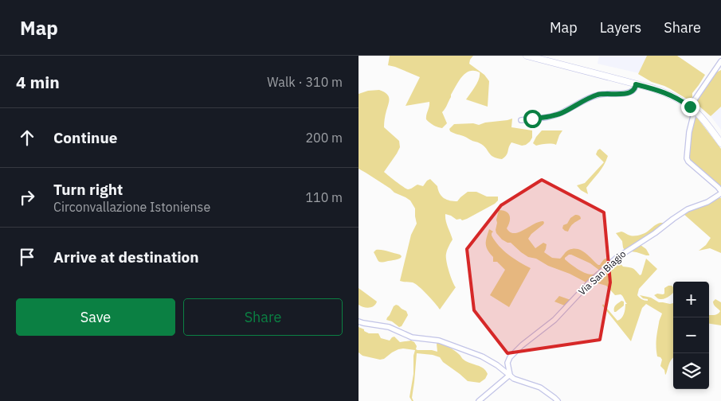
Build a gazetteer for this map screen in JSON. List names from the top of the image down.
{
  "streets": {
    "street": ["Via San Biagio"]
  },
  "page": {
    "header": "Map",
    "nav": ["Map", "Layers", "Share"],
    "heading": ["4 min", "Walk · 310 m"],
    "list": [
      ["Continue", "200 m"],
      ["Turn right", "Circonvallazione Istoniense", "110 m"],
      "Arrive at destination"
    ],
    "map_buttons": ["+", "−"],
    "buttons": ["Save", "Share"]
  }
}
